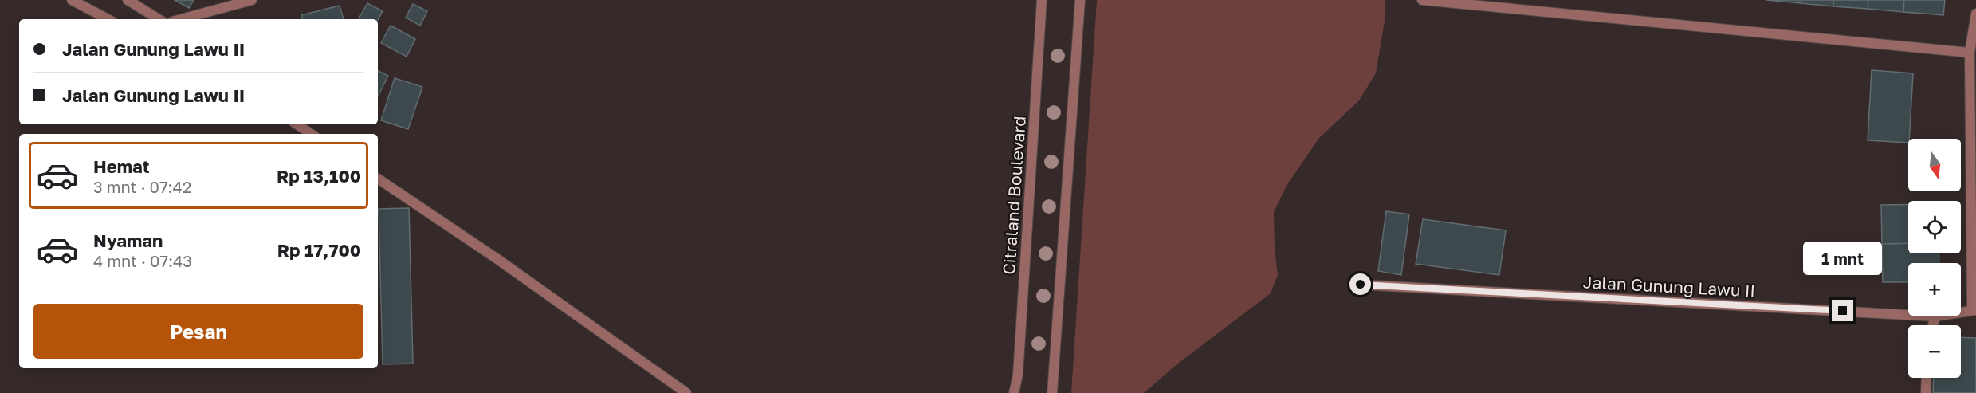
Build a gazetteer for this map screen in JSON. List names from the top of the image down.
{
  "streets": {
    "street": ["Citraland Boulevard", "Jalan Gunung Lawu II"]
  },
  "north": "bottom",
  "page": {
    "banner": ["Jalan Gunung Lawu II", "Jalan Gunung Lawu II"],
    "map_buttons": ["+", "−"],
    "list": [
      {
        "name": "Hemat",
        "note": "3 mnt · 07:42",
        "value": "Rp 13,100"
      },
      {
        "name": "Nyaman",
        "note": "4 mnt · 07:43",
        "value": "Rp 17,700"
      }
    ],
    "bubble": "1 mnt",
    "buttons": "Pesan"
  }
}
